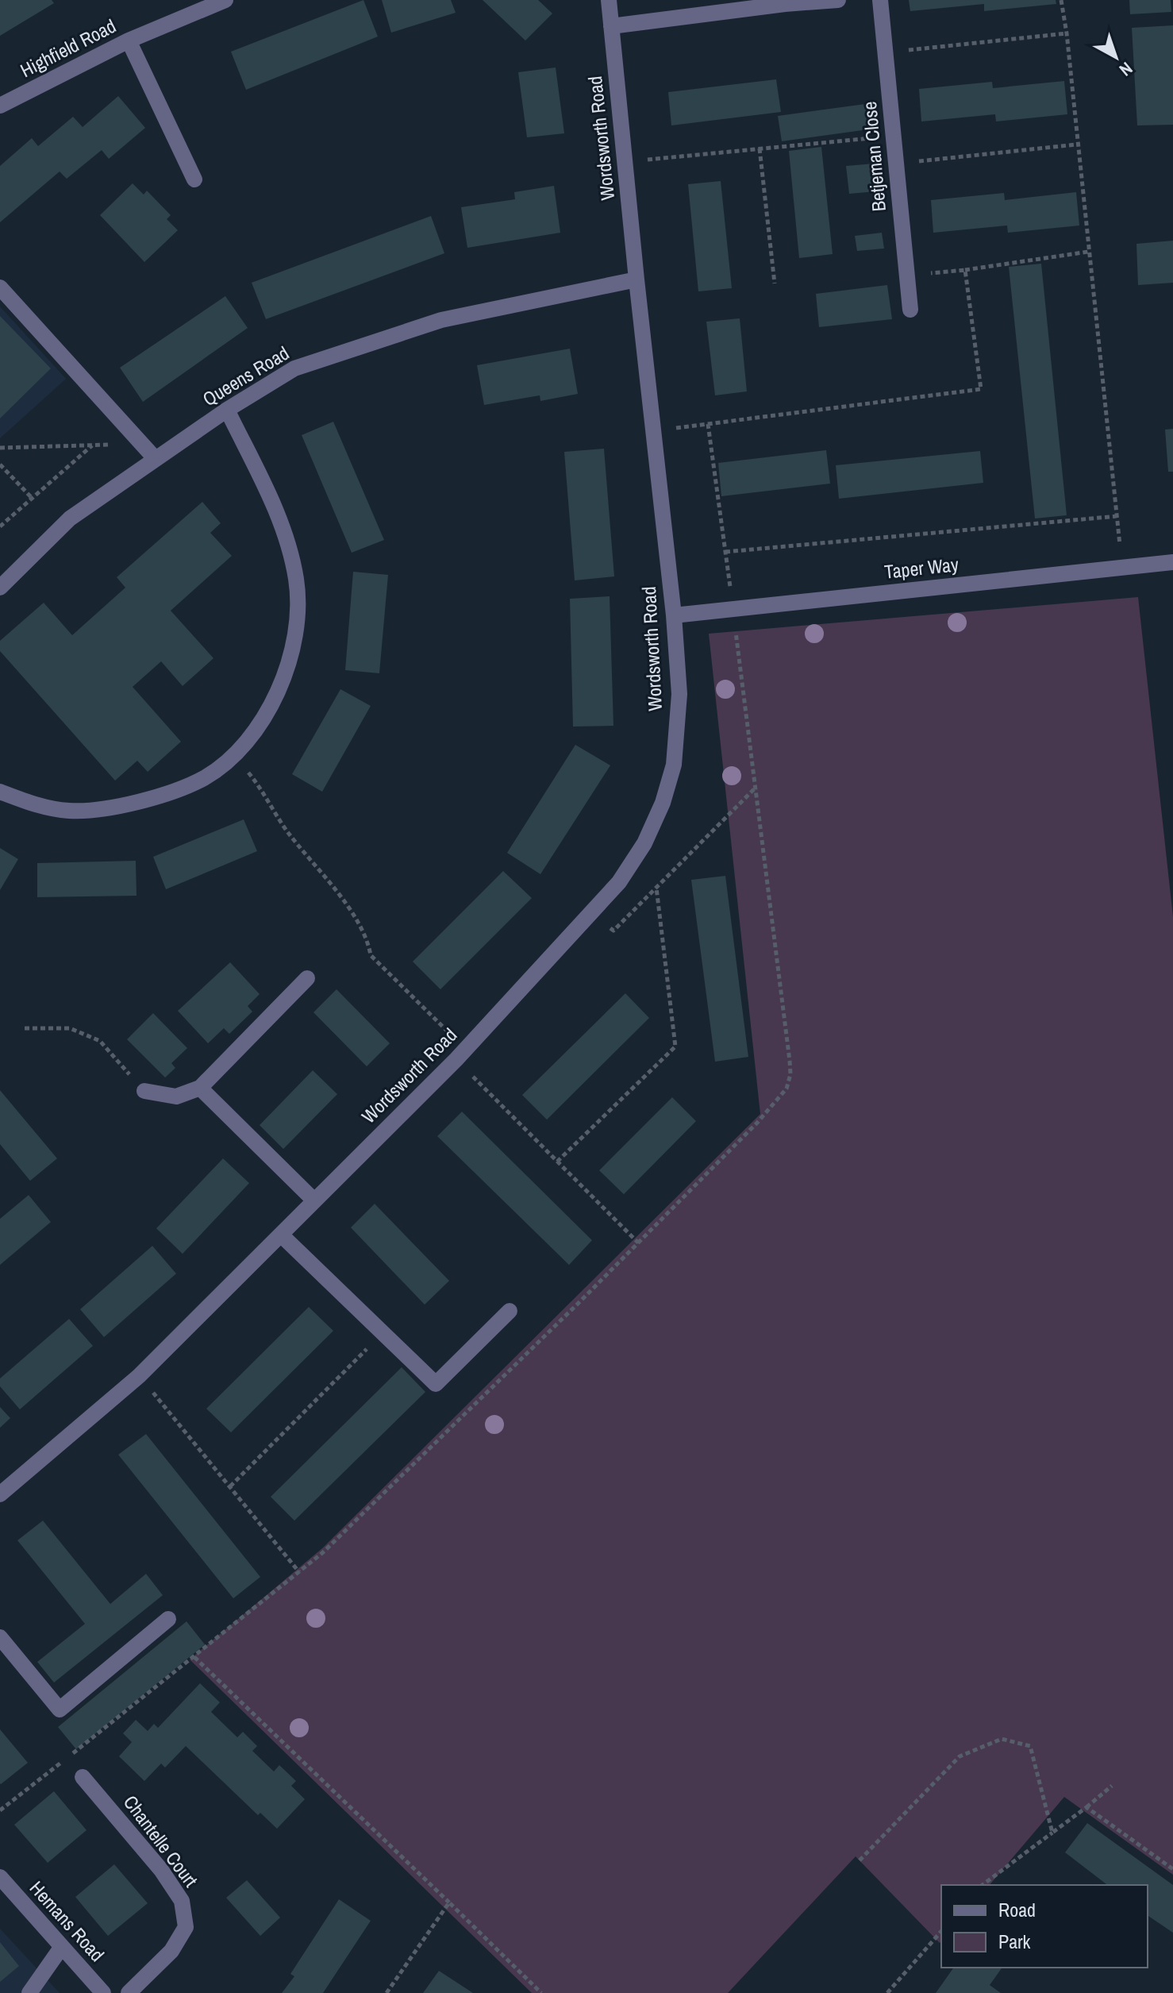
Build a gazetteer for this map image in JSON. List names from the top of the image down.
{
  "streets": {
    "street": [
      "Highfield Road",
      "Wordsworth Road",
      "Betjeman Close",
      "Queens Road",
      "Taper Way",
      "Chantelle Court",
      "Hemans Road"
    ]
  },
  "crossings": [
    ["Wordsworth Road", "Queens Road"],
    ["Wordsworth Road", "Taper Way"]
  ],
  "legend": ["Road", "Park"],
  "north": "bottom right"
}
